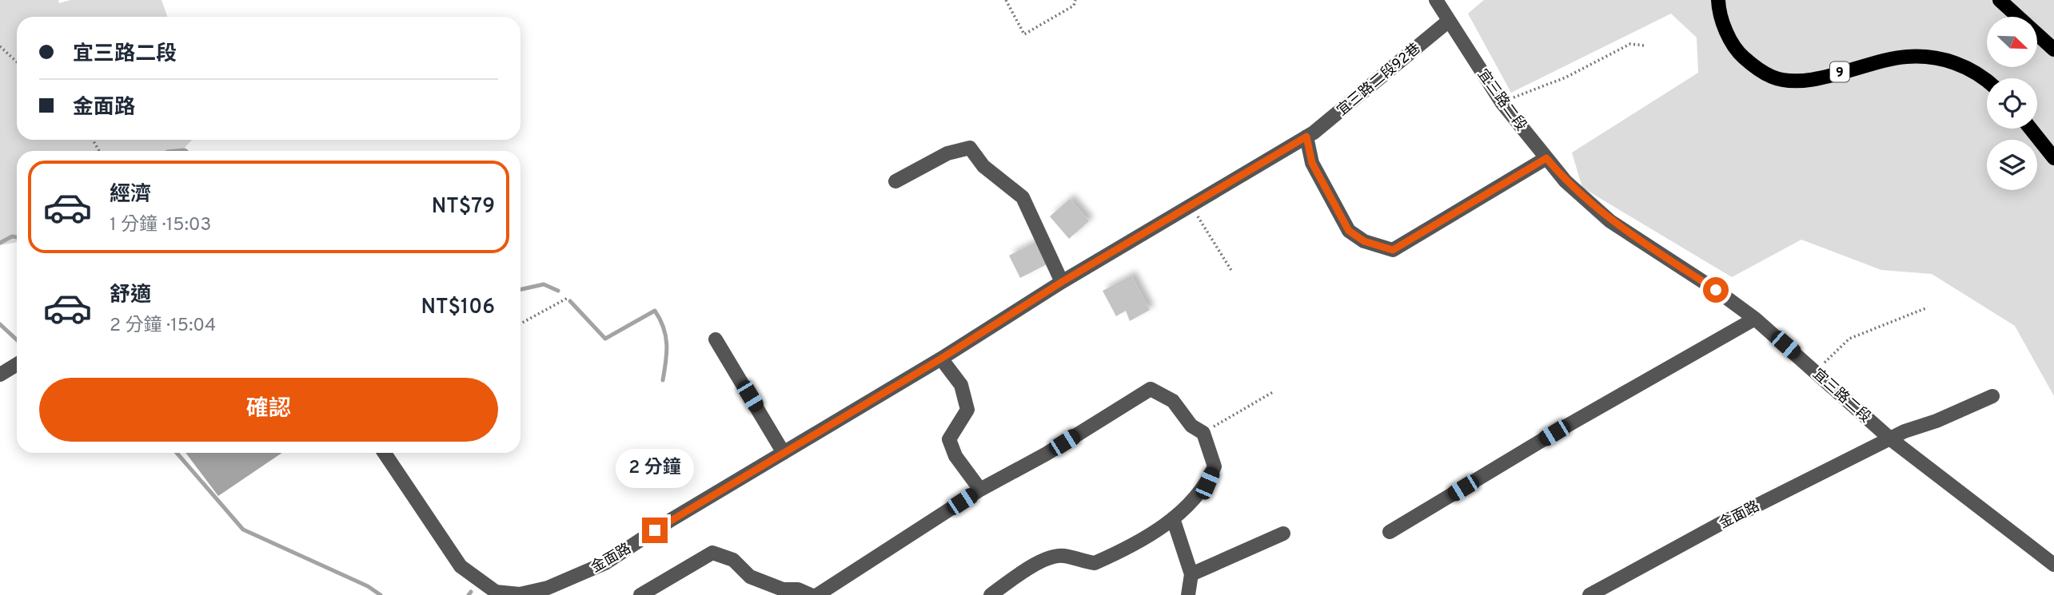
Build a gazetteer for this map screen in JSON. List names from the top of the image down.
{
  "streets": {
    "main road": ["9"],
    "street": ["宜三路二段92巷", "宜三路二段", "金面路"]
  },
  "crossings": [
    ["宜三路二段92巷", "宜三路二段"],
    ["宜三路二段92巷", "金面路"],
    ["宜三路二段", "金面路"]
  ],
  "north": "bottom right",
  "page": {
    "banner": ["宜三路二段", "金面路"],
    "list": [
      {
        "name": "經濟",
        "note": "1 分鐘 · 15:03",
        "value": "NT$79"
      },
      {
        "name": "舒適",
        "note": "2 分鐘 · 15:04",
        "value": "NT$106"
      }
    ],
    "buttons": "確認",
    "bubble": "2 分鐘"
  }
}
